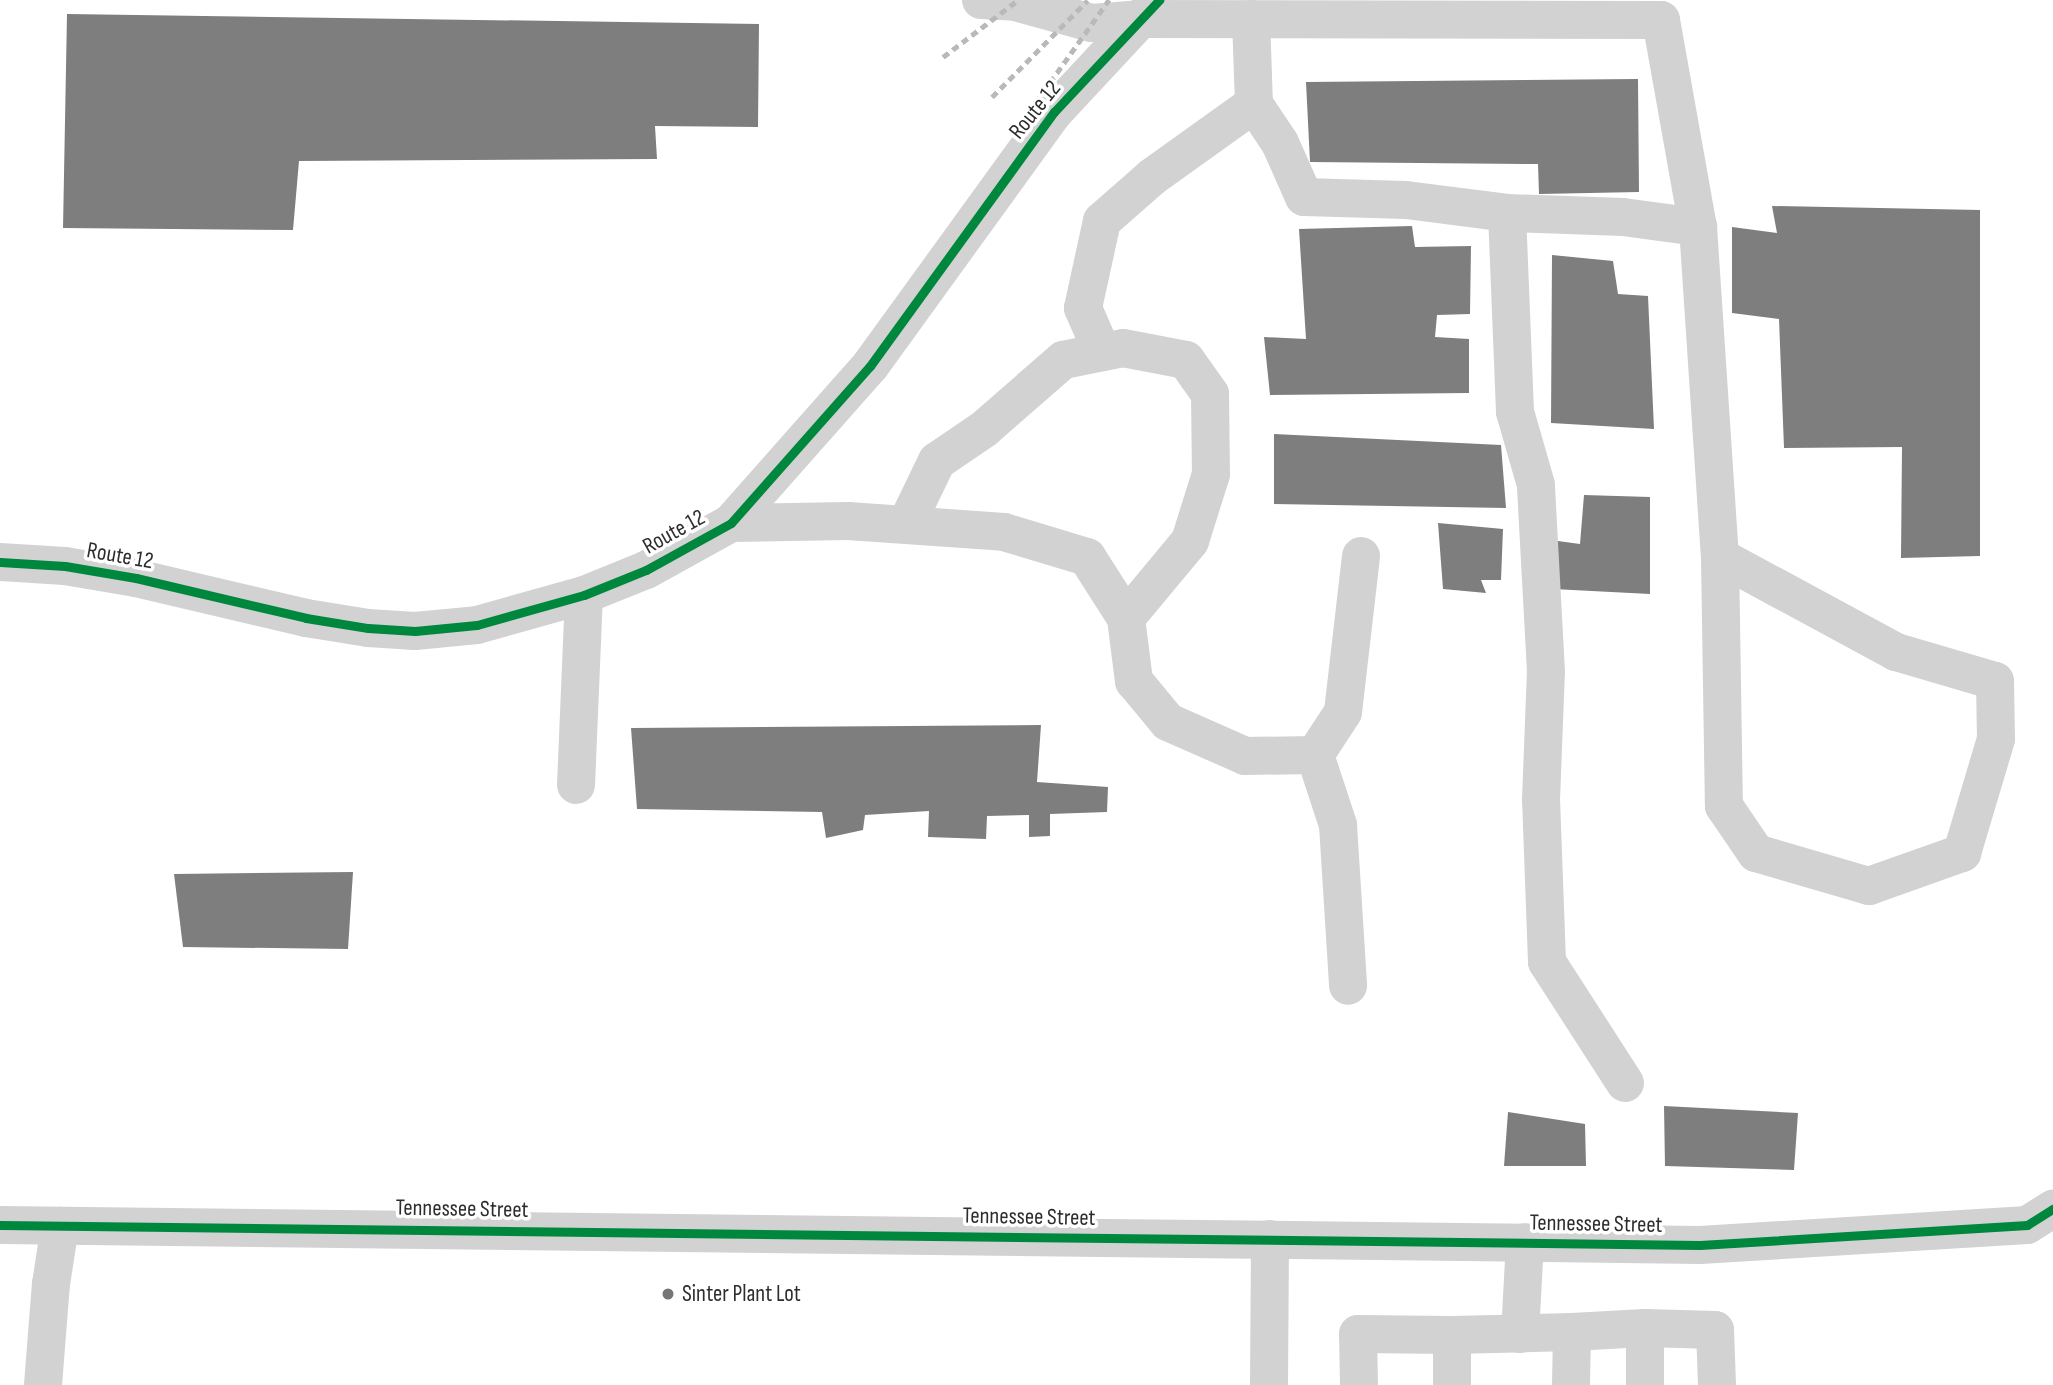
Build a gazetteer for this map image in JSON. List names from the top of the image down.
{
  "streets": {
    "street": ["Route 12", "Tennessee Street"]
  },
  "places": ["Sinter Plant Lot"]
}
